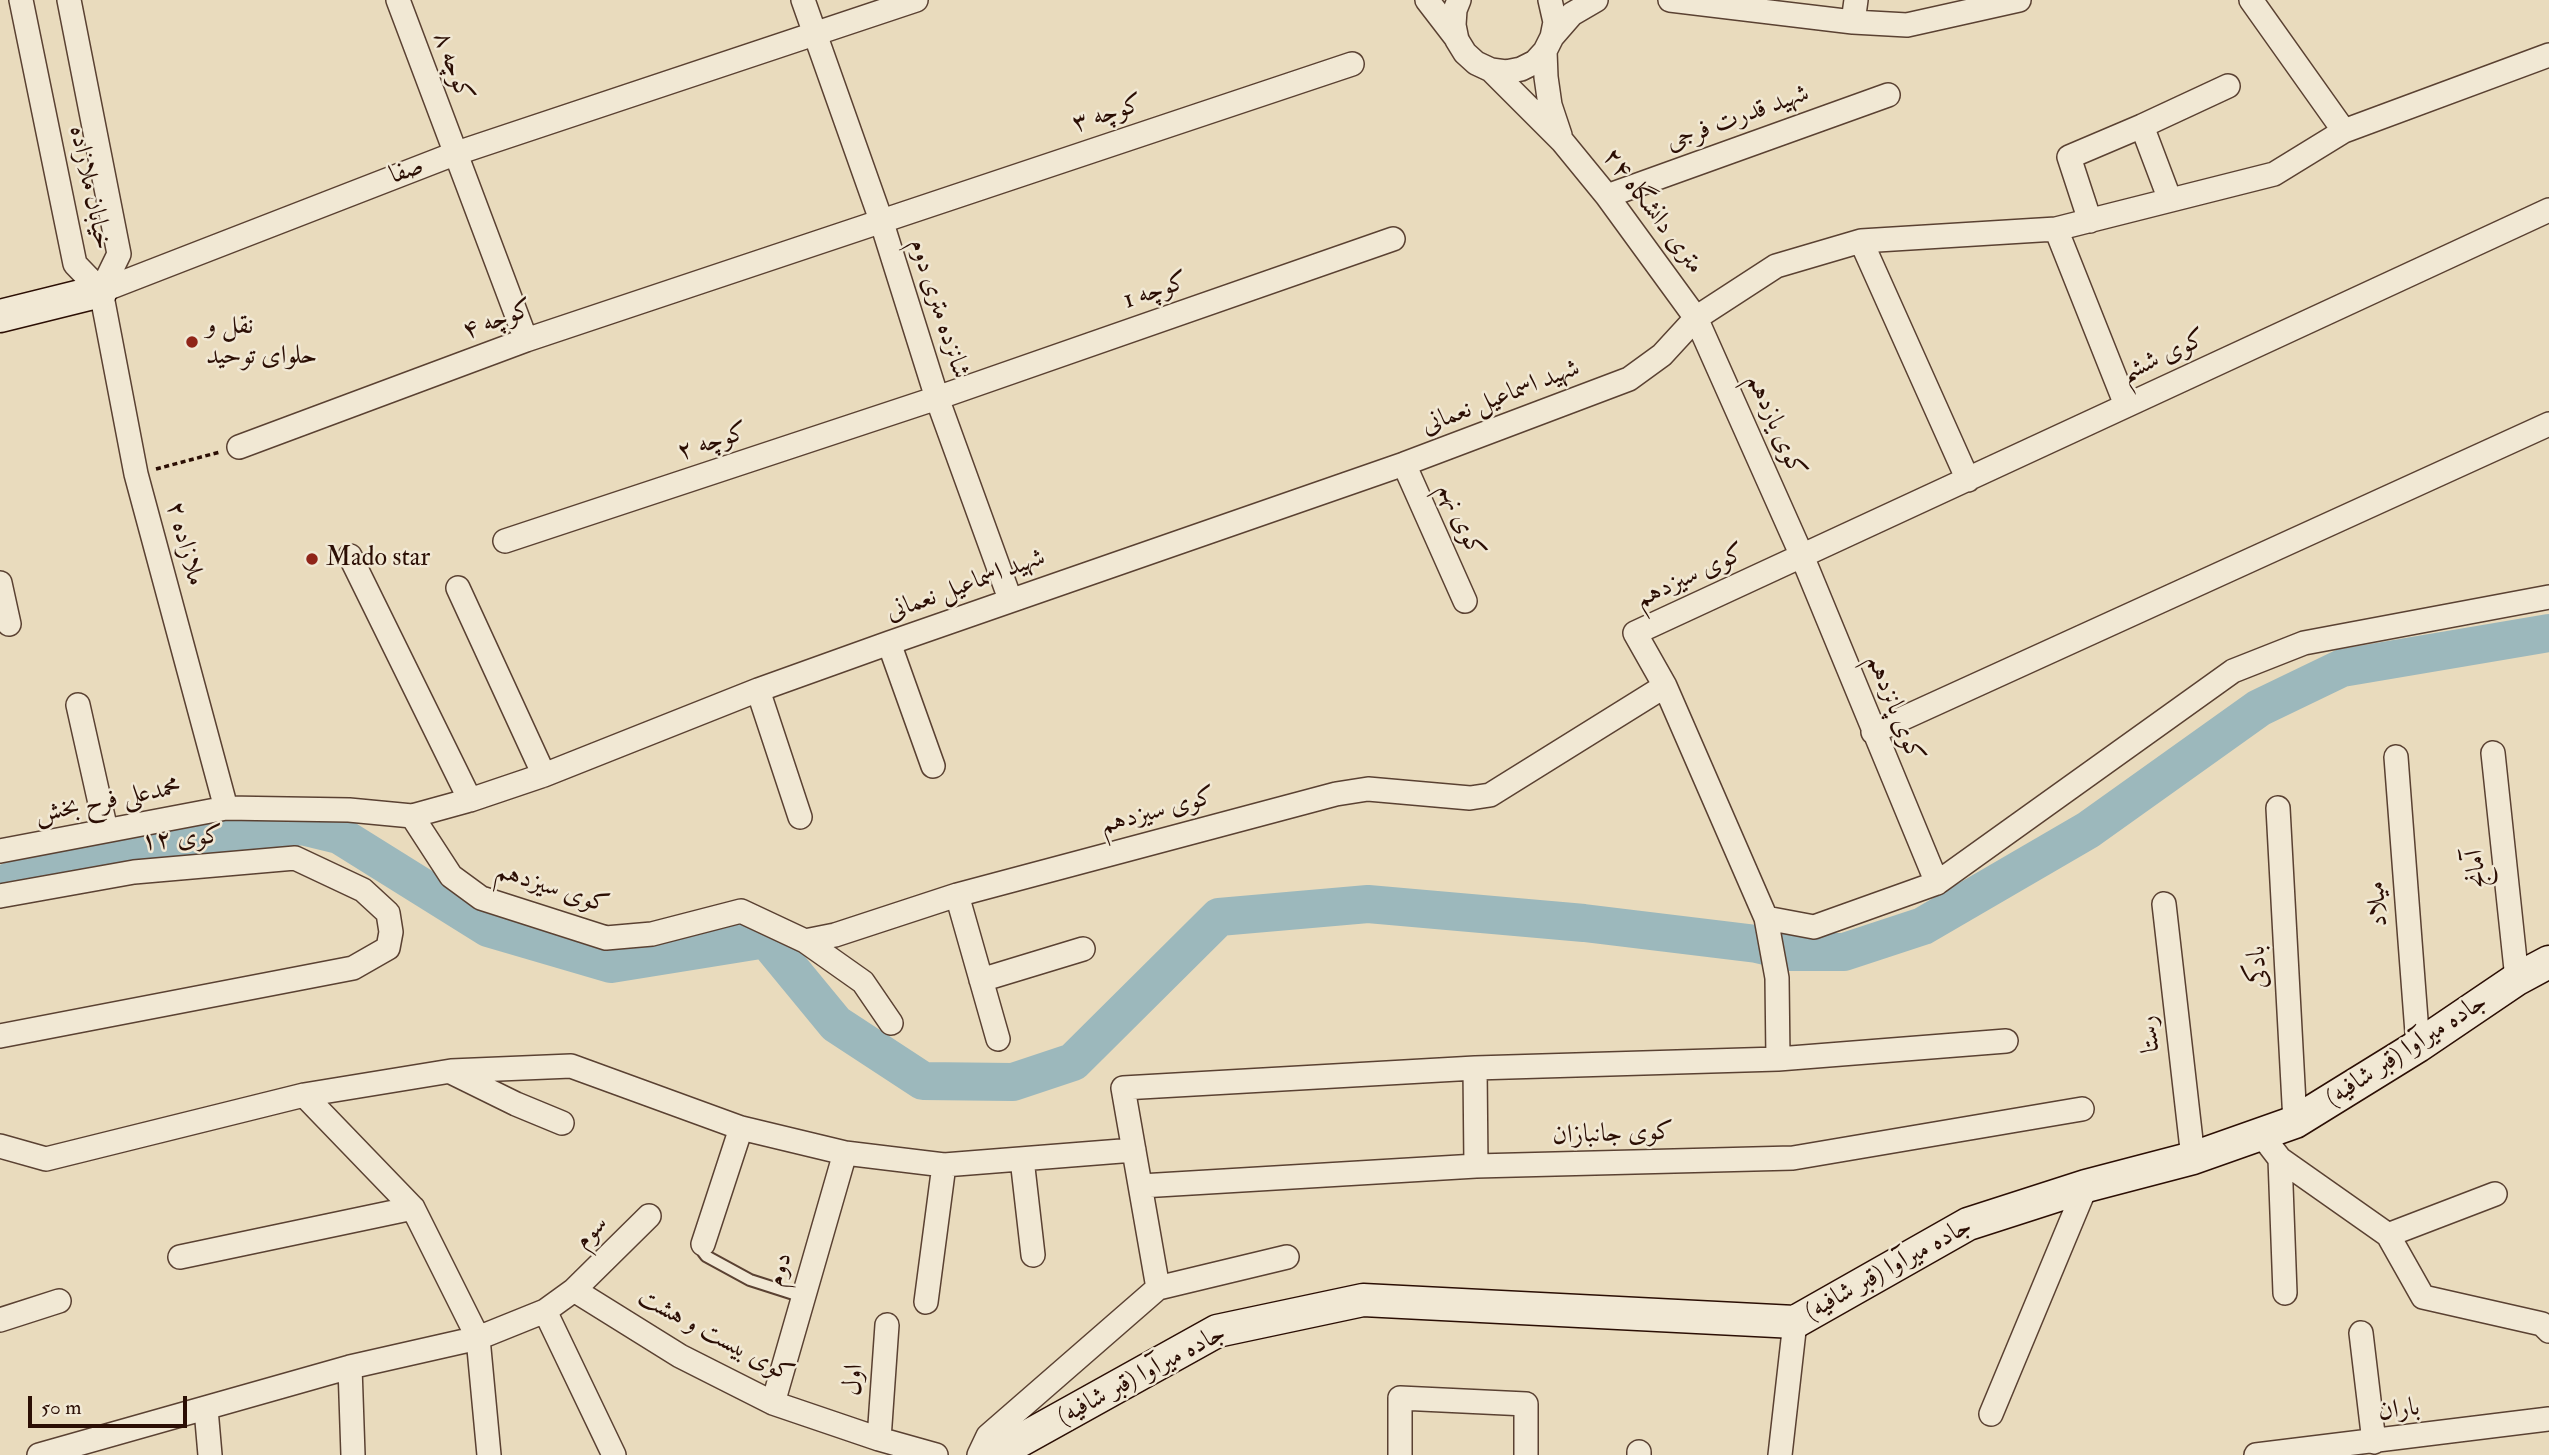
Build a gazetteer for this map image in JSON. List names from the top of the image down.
{
  "streets": {
    "street": [
      "کوچه ۸",
      "کوچه ۳",
      "شهید قدرت فرجی",
      "صفا",
      "خیابان ملازاده",
      "۲۴ متری دانشگاه",
      "کوچه 1",
      "شانزده متری دوم",
      "کوچه ۴",
      "کوی ششم",
      "شهید اسماعیل نعمانی",
      "کوی یازدهم",
      "کوچه ۲",
      "کوی نهم",
      "ملازاده ۲",
      "کوی سیزدهم",
      "کوی پانزدهم",
      "محمدعلی فرح بخش",
      "کوی ۱۲",
      "آمانج",
      "میلاد",
      "بادکی",
      "رستا",
      "جاده میرآوا (قبر شافیه)",
      "کوی جانبازان",
      "سوم",
      "دوم",
      "کوی بیست و هشت",
      "اول",
      "باران"
    ]
  },
  "crossings": [
    ["کوچه ۸", "صفا"],
    ["کوچه ۸", "کوچه ۴"],
    ["کوچه ۳", "شانزده متری دوم"],
    ["کوچه ۳", "کوچه ۴"],
    ["شهید قدرت فرجی", "۲۴ متری دانشگاه"],
    ["صفا", "خیابان ملازاده"],
    ["صفا", "شانزده متری دوم"],
    ["صفا", "ملازاده ۲"],
    ["خیابان ملازاده", "ملازاده ۲"],
    ["۲۴ متری دانشگاه", "شهید اسماعیل نعمانی"],
    ["۲۴ متری دانشگاه", "کوی یازدهم"],
    ["کوچه 1", "شانزده متری دوم"],
    ["کوچه 1", "کوچه ۲"],
    ["شانزده متری دوم", "کوچه ۴"],
    ["شانزده متری دوم", "شهید اسماعیل نعمانی"],
    ["شانزده متری دوم", "کوچه ۲"],
    ["کوی ششم", "کوی یازدهم"],
    ["کوی ششم", "کوی سیزدهم"],
    ["کوی ششم", "کوی پانزدهم"],
    ["شهید اسماعیل نعمانی", "کوی یازدهم"],
    ["شهید اسماعیل نعمانی", "کوی نهم"],
    ["شهید اسماعیل نعمانی", "ملازاده ۲"],
    ["شهید اسماعیل نعمانی", "کوی سیزدهم"],
    ["شهید اسماعیل نعمانی", "محمدعلی فرح بخش"],
    ["کوی یازدهم", "کوی سیزدهم"],
    ["کوی یازدهم", "کوی پانزدهم"],
    ["ملازاده ۲", "محمدعلی فرح بخش"],
    ["کوی سیزدهم", "کوی پانزدهم"],
    ["آمانج", "جاده میرآوا (قبر شافیه)"],
    ["میلاد", "جاده میرآوا (قبر شافیه)"],
    ["بادکی", "جاده میرآوا (قبر شافیه)"],
    ["رستا", "جاده میرآوا (قبر شافیه)"],
    ["سوم", "کوی بیست و هشت"],
    ["دوم", "کوی بیست و هشت"],
    ["کوی بیست و هشت", "اول"]
  ],
  "places": ["نقل و حلوای توحید", "Mado star"],
  "scale_bar": "50 m"
}
